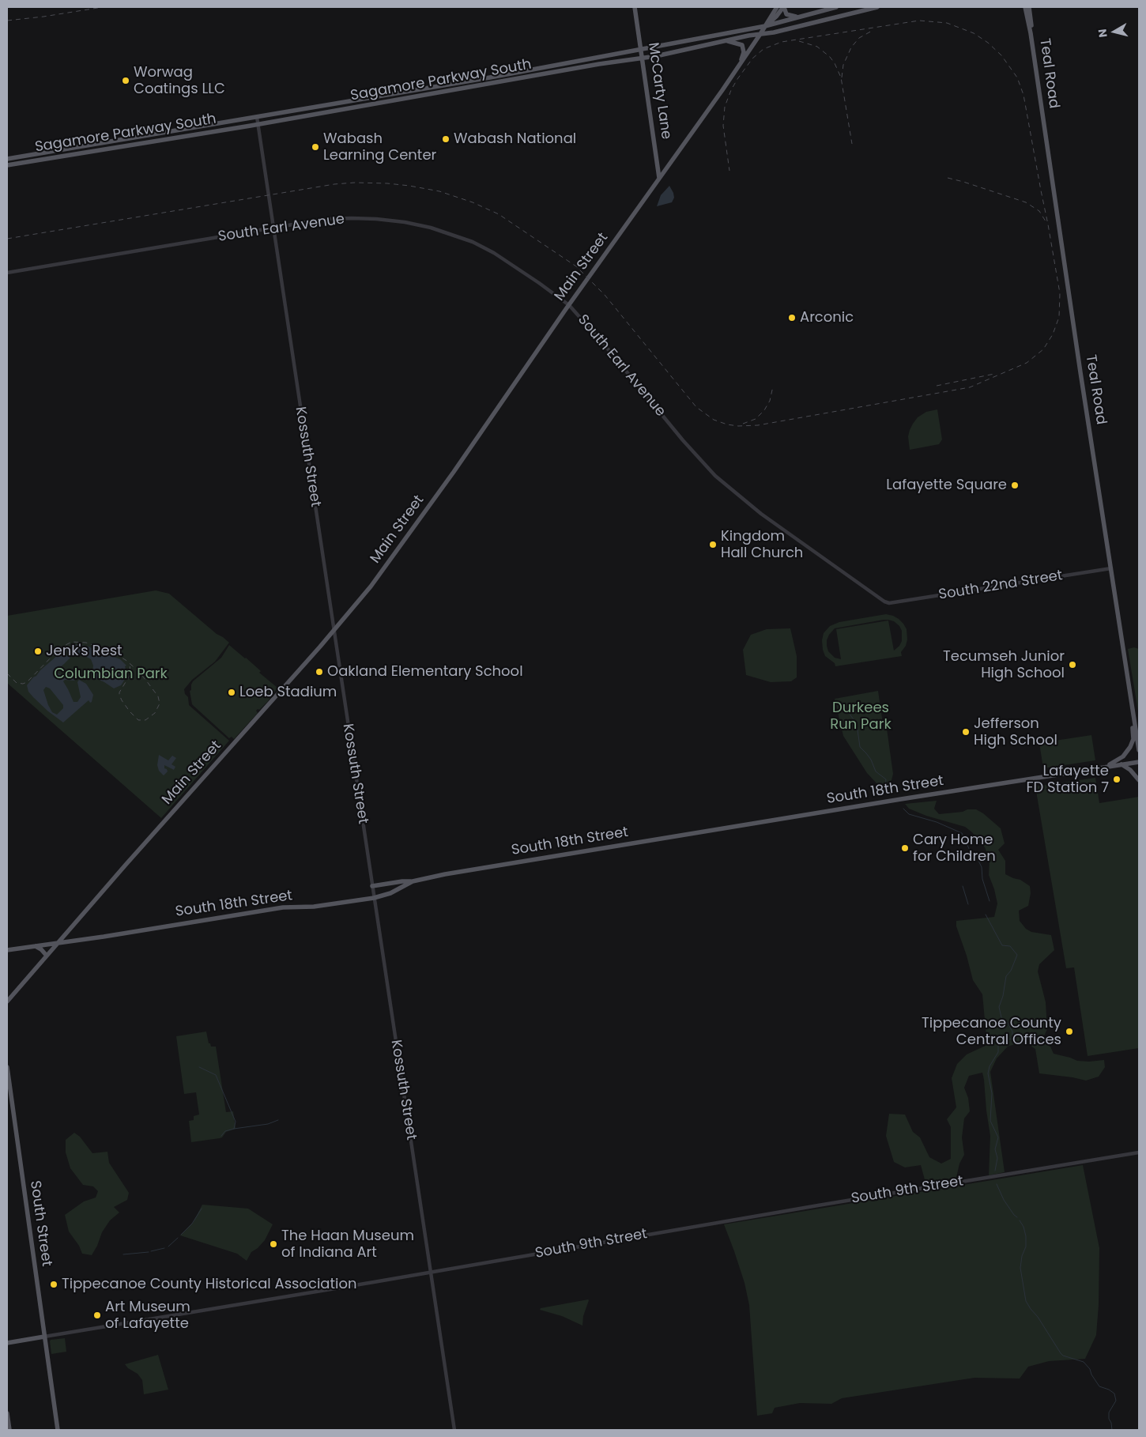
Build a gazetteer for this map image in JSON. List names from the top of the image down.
{
  "streets": {
    "main road": [
      "Teal Road",
      "Sagamore Parkway South",
      "McCarty Lane",
      "Main Street",
      "South 18th Street",
      "South Street"
    ],
    "street": [
      "South Earl Avenue",
      "Kossuth Street",
      "South 22nd Street",
      "South 9th Street"
    ]
  },
  "crossings": [
    ["Teal Road", "South 22nd Street"],
    ["Sagamore Parkway South", "McCarty Lane"],
    ["Sagamore Parkway South", "Main Street"],
    ["Sagamore Parkway South", "Kossuth Street"],
    ["McCarty Lane", "Main Street"],
    ["South Earl Avenue", "Main Street"],
    ["South Earl Avenue", "Kossuth Street"],
    ["South Earl Avenue", "South 22nd Street"],
    ["Main Street", "Kossuth Street"],
    ["Main Street", "South 18th Street"],
    ["Kossuth Street", "South 18th Street"],
    ["Kossuth Street", "South 9th Street"],
    ["South 9th Street", "South Street"]
  ],
  "parks": ["Columbian Park", "Durkees Run Park"],
  "places": [
    "Worwag Coatings LLC",
    "Wabash National",
    "Wabash Learning Center",
    "Arconic",
    "Lafayette Square",
    "Kingdom Hall Church",
    "Jenk's Rest",
    "Tecumseh Junior High School",
    "Oakland Elementary School",
    "Loeb Stadium",
    "Jefferson High School",
    "Lafayette FD Station 7",
    "Cary Home for Children",
    "Tippecanoe County Central Offices",
    "The Haan Museum of Indiana Art",
    "Tippecanoe County Historical Association",
    "Art Museum of Lafayette"
  ],
  "north": "left"
}
